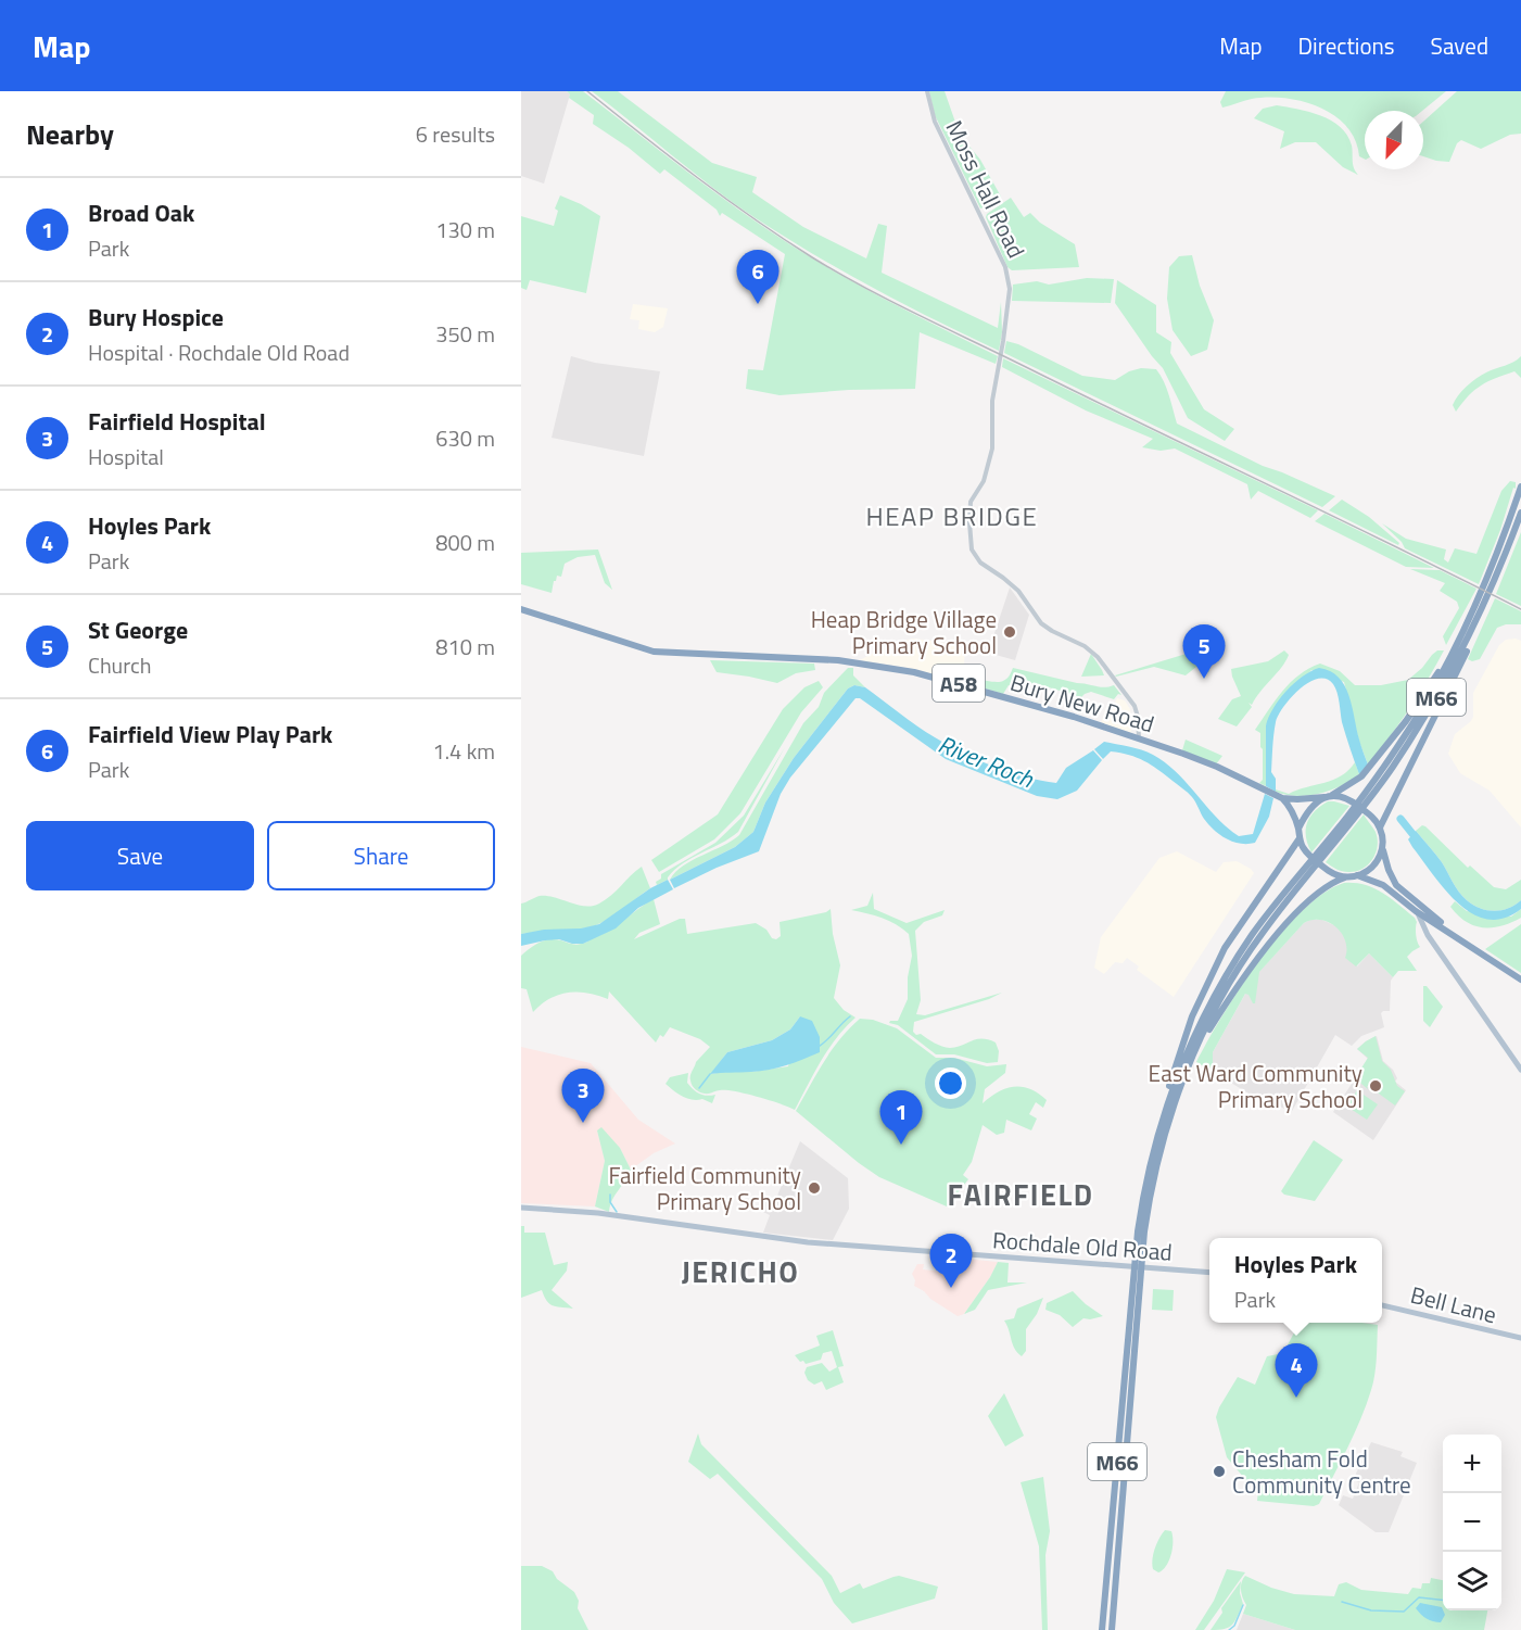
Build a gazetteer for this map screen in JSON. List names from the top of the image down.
{
  "streets": {
    "highway": ["A58", "M66", "Bury New Road"],
    "main road": ["Rochdale Old Road", "Bell Lane"],
    "street": ["Moss Hall Road"]
  },
  "crossings": [
    ["Moss Hall Road", "Bury New Road"],
    ["A58", "M66"],
    ["A58", "Bury New Road"],
    ["M66", "Bury New Road"]
  ],
  "districts": ["HEAP BRIDGE", "FAIRFIELD", "JERICHO"],
  "water": ["River Roch"],
  "places": [
    "Heap Bridge Village Primary School",
    "East Ward Community Primary School",
    "Fairfield Community Primary School",
    "Chesham Fold Community Centre"
  ],
  "north": "bottom left",
  "page": {
    "header": "Map",
    "nav": ["Map", "Directions", "Saved"],
    "heading": ["Nearby", "6 results"],
    "list": [
      {
        "mark": "1",
        "name": "Broad Oak",
        "note": "Park",
        "value": "130 m"
      },
      {
        "mark": "2",
        "name": "Bury Hospice",
        "note": "Hospital · Rochdale Old Road",
        "value": "350 m"
      },
      {
        "mark": "3",
        "name": "Fairfield Hospital",
        "note": "Hospital",
        "value": "630 m"
      },
      {
        "mark": "4",
        "name": "Hoyles Park",
        "note": "Park",
        "value": "800 m"
      },
      {
        "mark": "5",
        "name": "St George",
        "note": "Church",
        "value": "810 m"
      },
      {
        "mark": "6",
        "name": "Fairfield View Play Park",
        "note": "Park",
        "value": "1.4 km"
      }
    ],
    "pins": [
      "6",
      "5",
      "3",
      "1",
      "2",
      "4"
    ],
    "buttons": ["Save", "Share"],
    "popup": ["Hoyles Park", "Park"],
    "map_buttons": ["+", "−"]
  }
}
